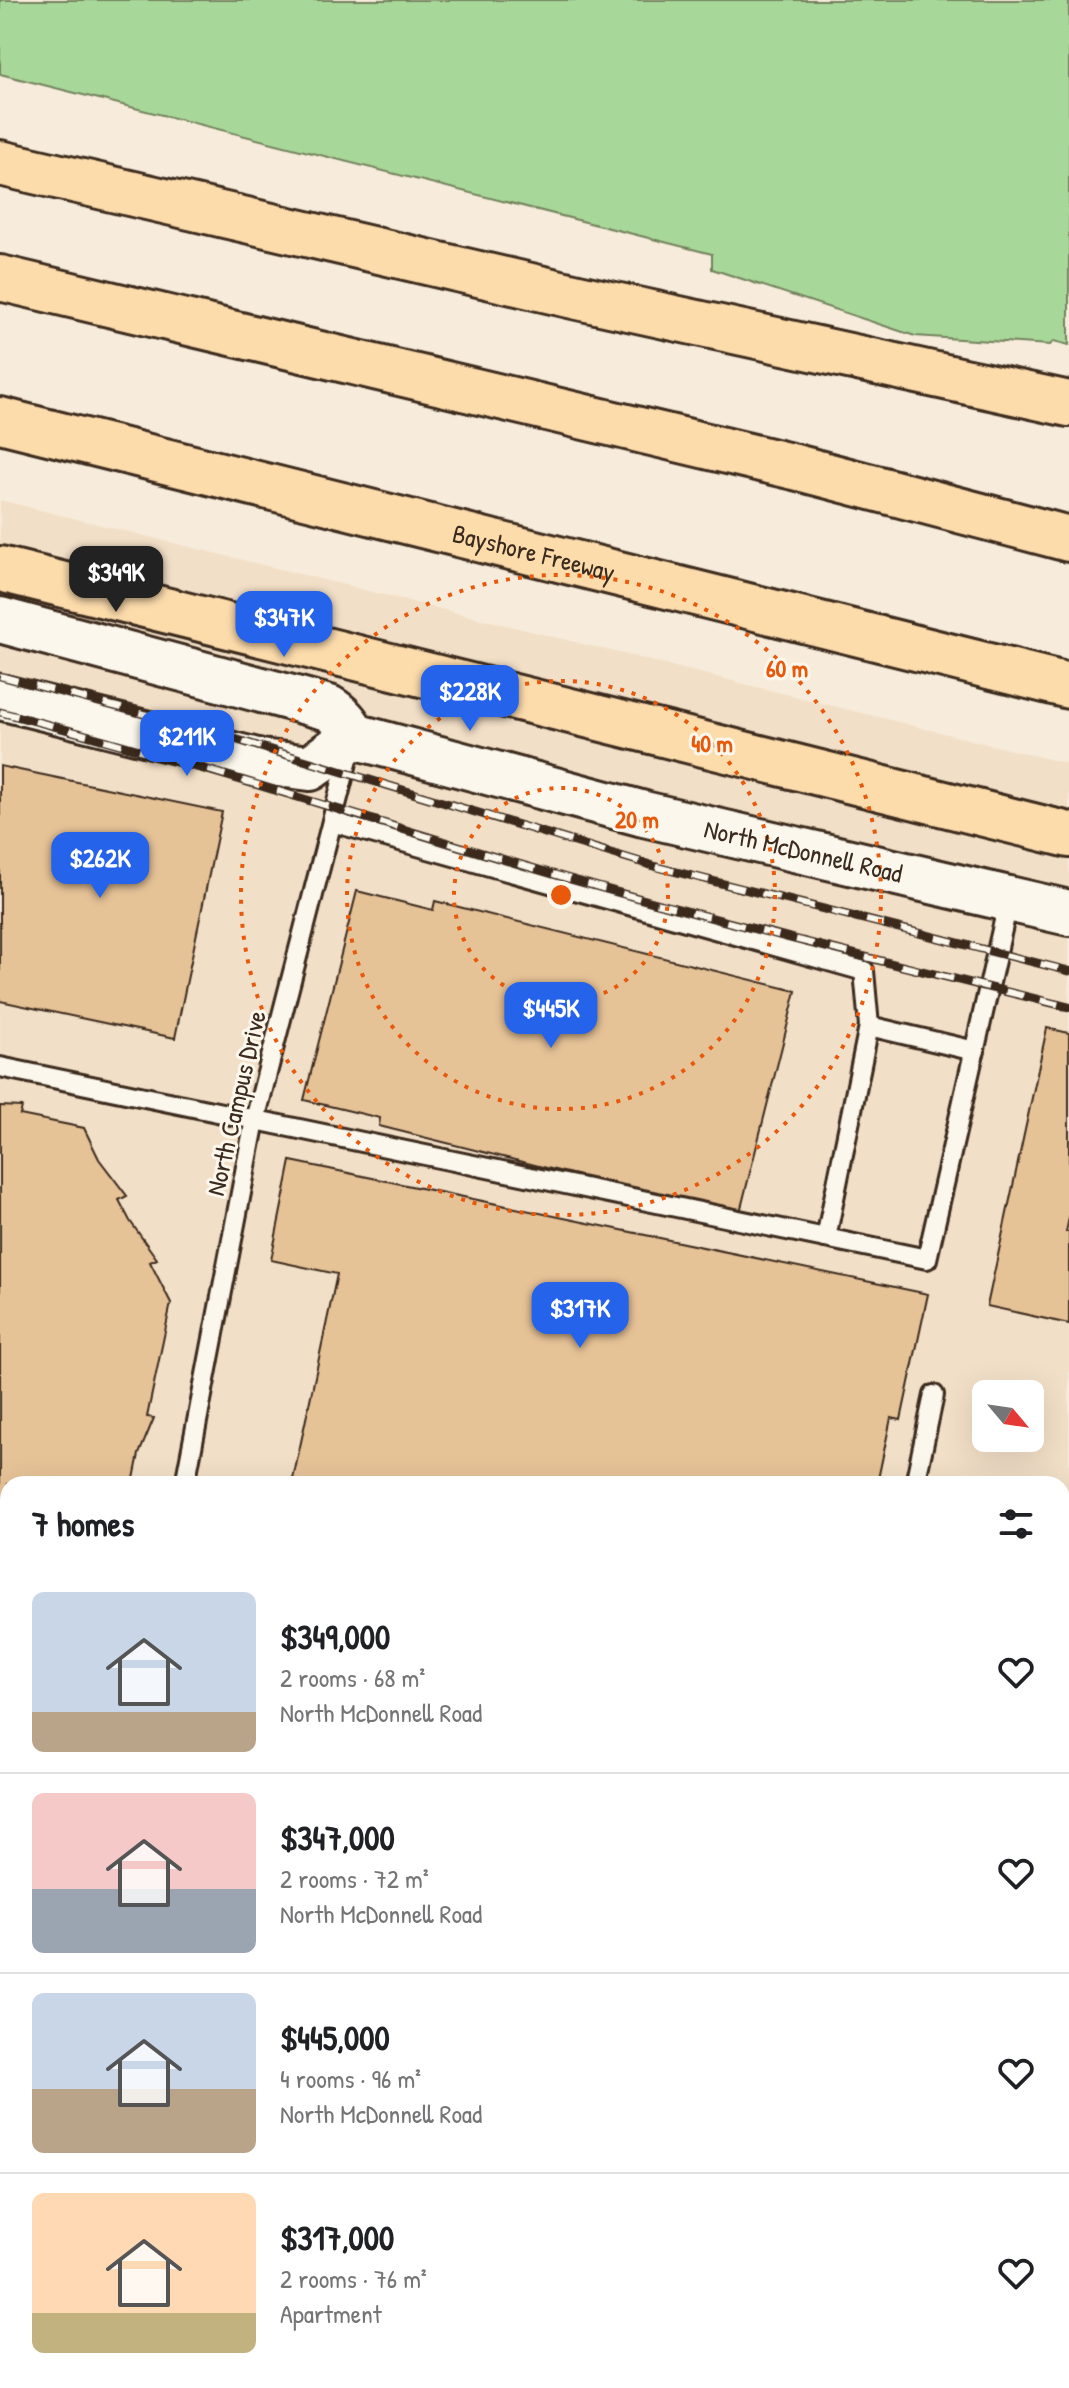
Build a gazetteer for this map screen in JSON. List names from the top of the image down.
{
  "streets": {
    "highway": ["Bayshore Freeway"],
    "street": ["North McDonnell Road"],
    "lane": ["North Campus Drive"]
  },
  "crossings": [
    ["North McDonnell Road", "North Campus Drive"]
  ],
  "north": "bottom right",
  "page": {
    "price": [
      "$349K",
      "$347K",
      "$228K",
      "$211K",
      "$262K",
      "$445K",
      "$317K"
    ],
    "heading": "7 homes",
    "list": [
      {
        "name": "$349,000",
        "note": "2 rooms · 68 m² · North McDonnell Road"
      },
      {
        "name": "$347,000",
        "note": "2 rooms · 72 m² · North McDonnell Road"
      },
      {
        "name": "$445,000",
        "note": "4 rooms · 96 m² · North McDonnell Road"
      },
      {
        "name": "$317,000",
        "note": "2 rooms · 76 m² · Apartment"
      }
    ]
  },
  "rings": ["60 m", "40 m", "20 m"]
}
